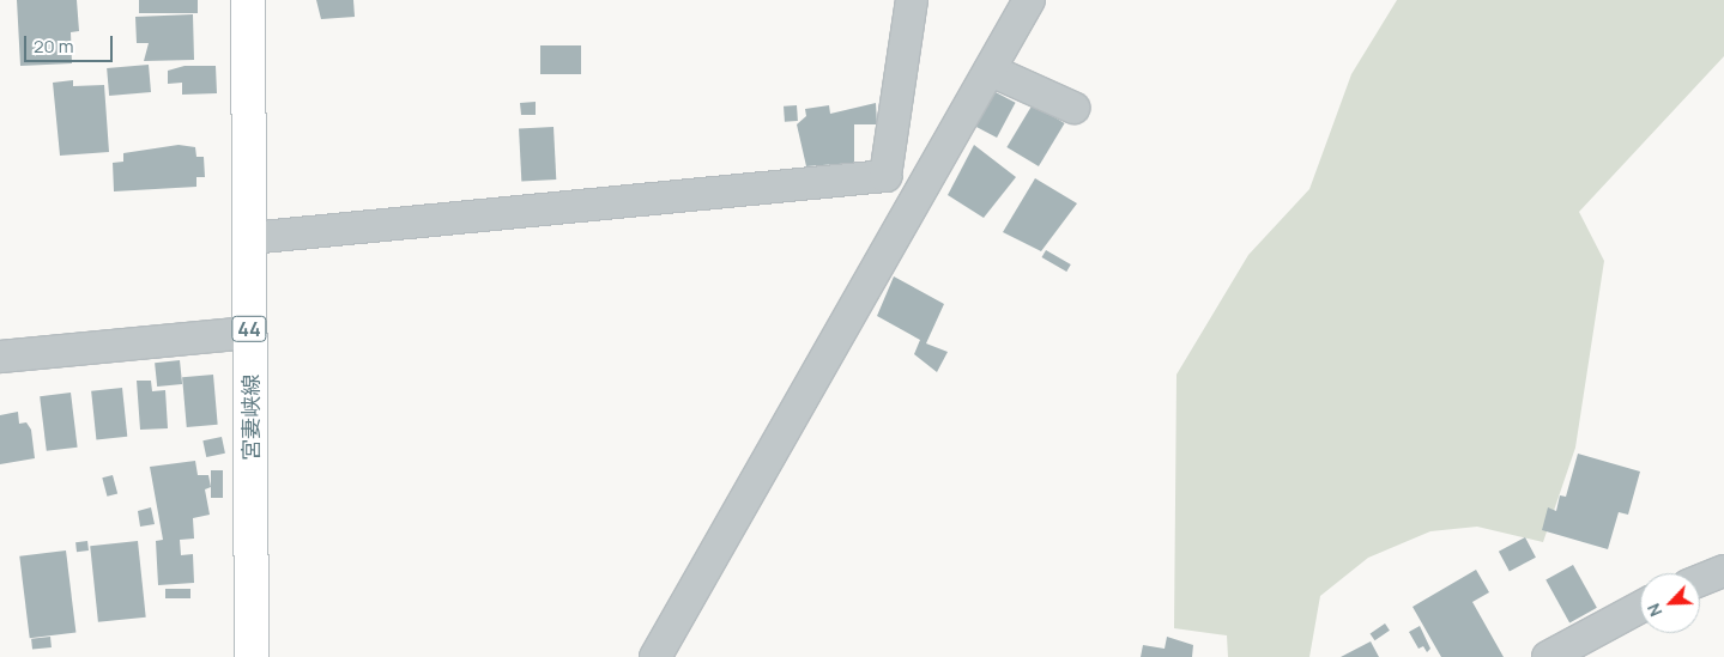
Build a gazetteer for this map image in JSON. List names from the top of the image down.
{
  "streets": {
    "main road": ["44", "宮妻峡線"]
  },
  "scale_bar": "20 m",
  "north": "bottom left"
}
